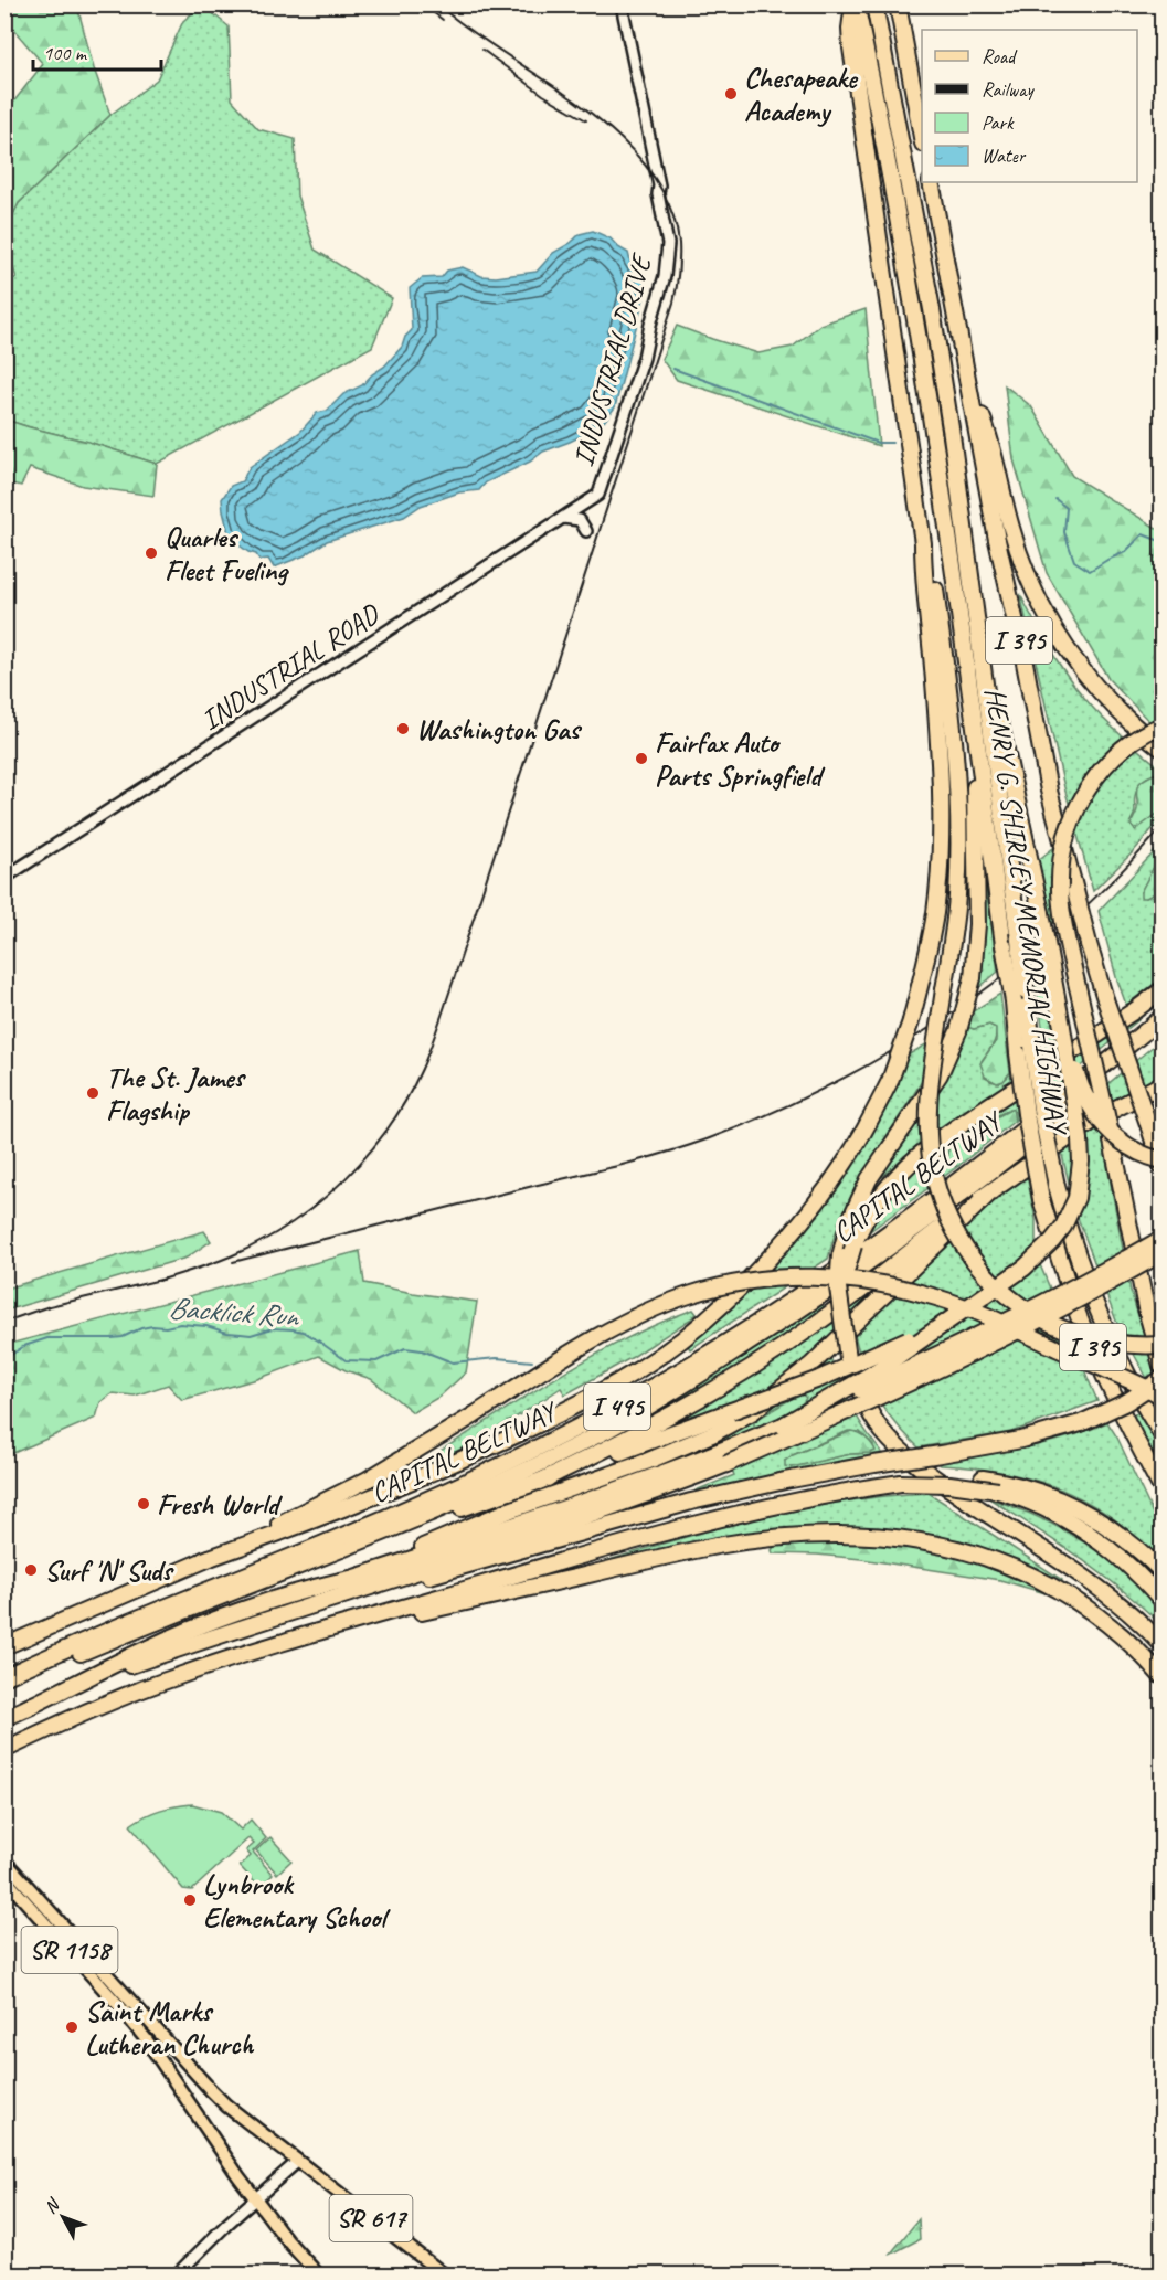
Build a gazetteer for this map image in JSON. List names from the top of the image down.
{
  "streets": {
    "highway": [
      "I 395",
      "HENRY G. SHIRLEY MEMORIAL HIGHWAY",
      "CAPITAL BELTWAY",
      "I 495"
    ],
    "main road": ["SR 1158", "SR 617"],
    "street": ["INDUSTRIAL DRIVE", "INDUSTRIAL ROAD"]
  },
  "crossings": [
    ["INDUSTRIAL DRIVE", "INDUSTRIAL ROAD"]
  ],
  "water": ["Backlick Run"],
  "places": [
    "Chesapeake Academy",
    "Quarles Fleet Fueling",
    "Washington Gas",
    "Fairfax Auto Parts Springfield",
    "The St. James Flagship",
    "Fresh World",
    "Surf 'N' Suds",
    "Lynbrook Elementary School",
    "Saint Marks Lutheran Church"
  ],
  "legend": [
    "Road",
    "Railway",
    "Park",
    "Water"
  ],
  "scale_bar": "100 m",
  "north": "top left"
}
